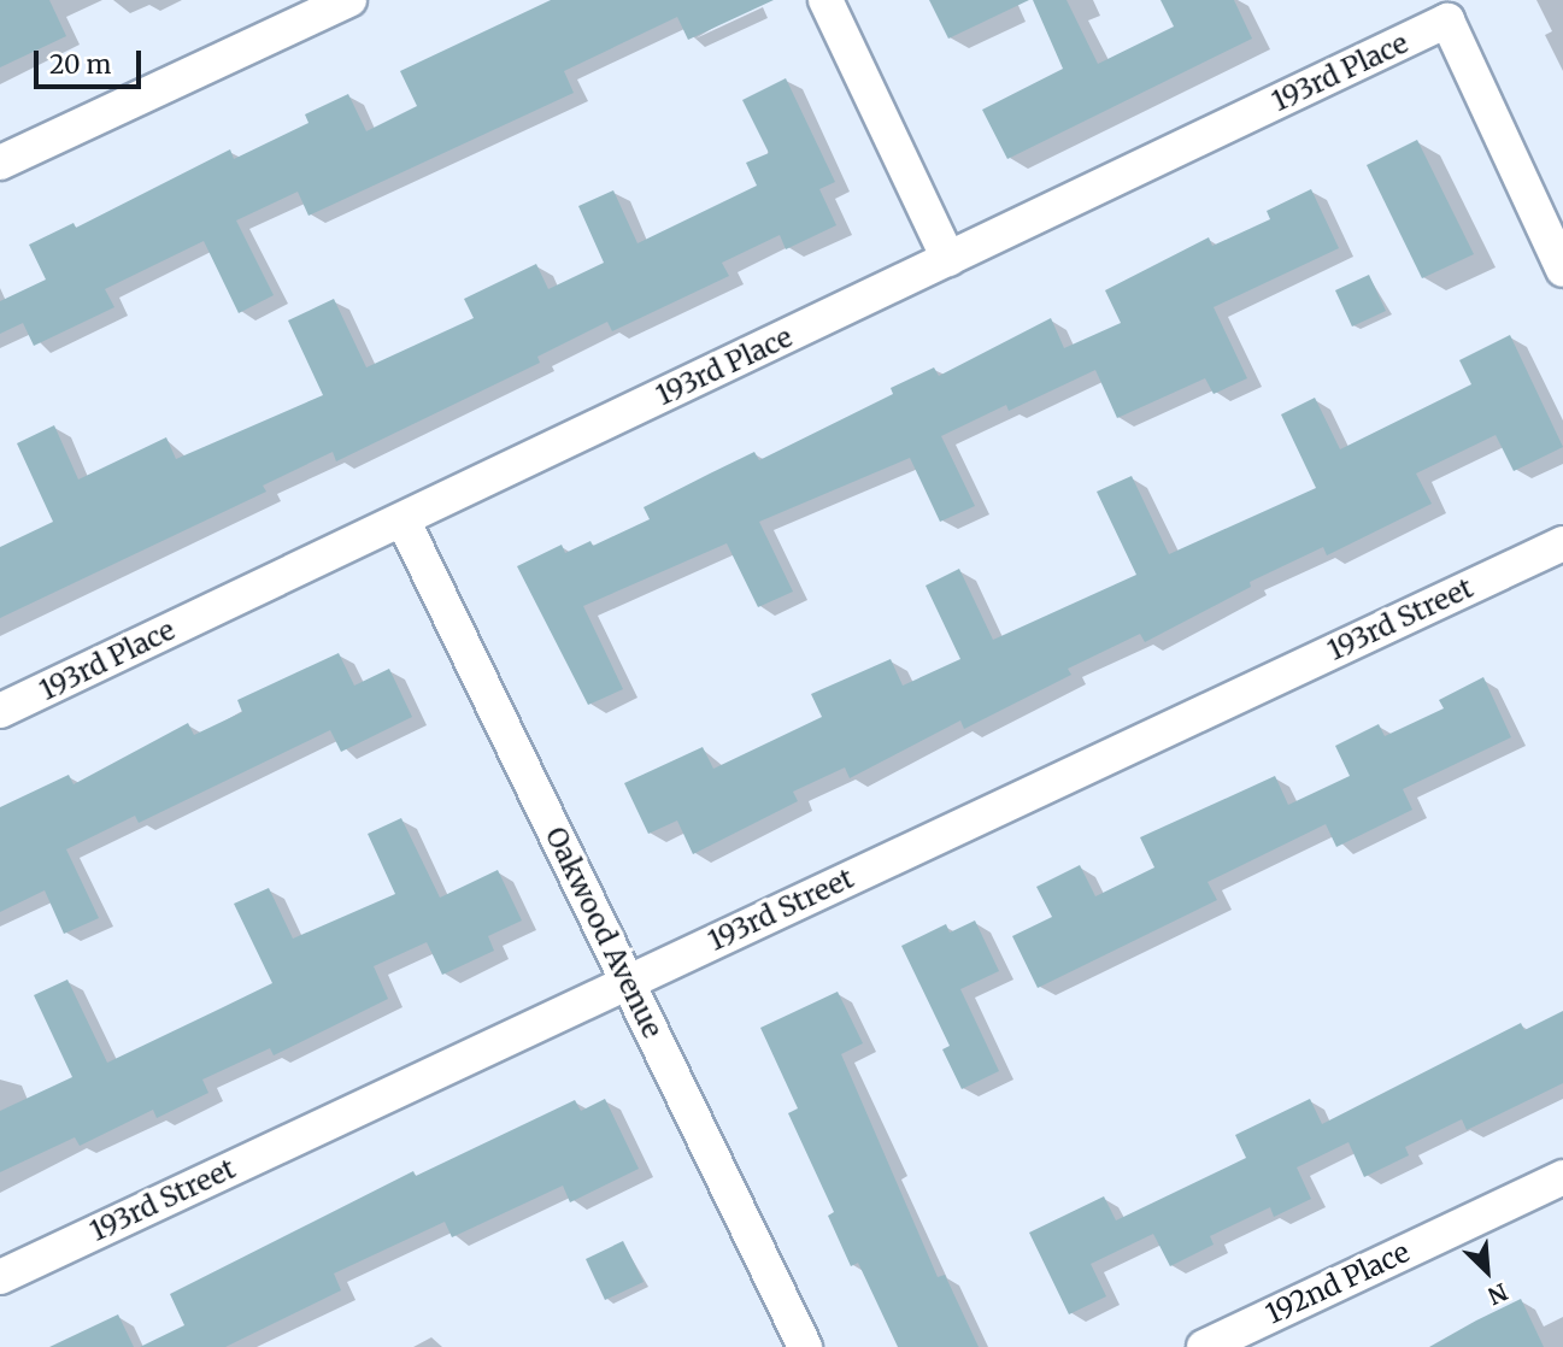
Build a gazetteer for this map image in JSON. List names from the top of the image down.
{
  "streets": {
    "street": [
      "193rd Place",
      "193rd Street",
      "Oakwood Avenue",
      "192nd Place"
    ]
  },
  "crossings": [
    ["193rd Place", "Oakwood Avenue"],
    ["193rd Street", "Oakwood Avenue"]
  ],
  "scale_bar": "20 m",
  "north": "bottom right"
}
